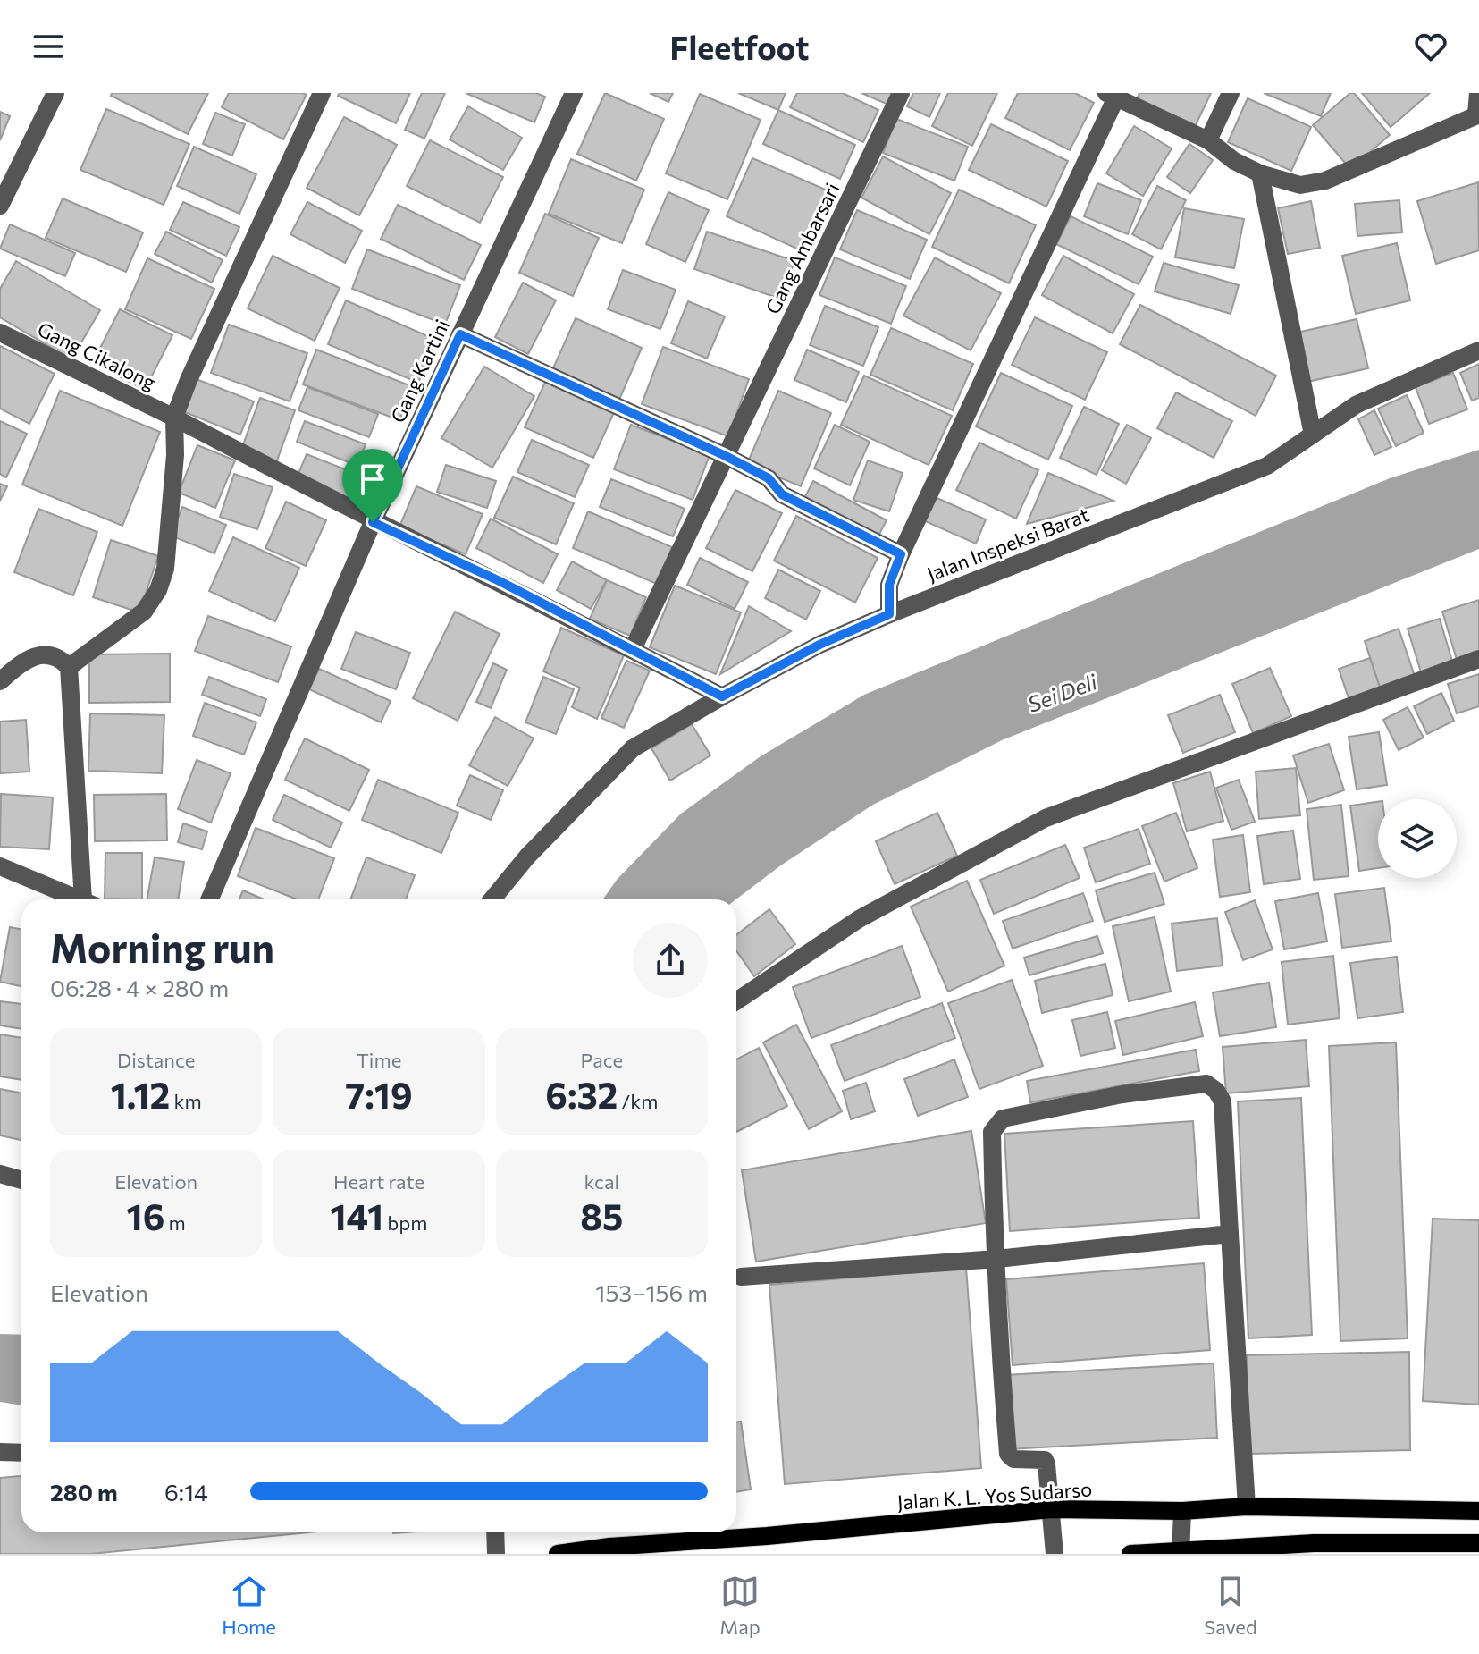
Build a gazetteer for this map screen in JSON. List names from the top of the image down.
{
  "streets": {
    "main road": ["Jalan K. L. Yos Sudarso"],
    "street": [
      "Gang Ambarsari",
      "Gang Cikalong",
      "Gang Kartini",
      "Jalan Inspeksi Barat"
    ]
  },
  "crossings": [
    ["Gang Ambarsari", "Gang Cikalong"],
    ["Gang Cikalong", "Gang Kartini"],
    ["Gang Cikalong", "Jalan Inspeksi Barat"]
  ],
  "water": ["Sei Deli"],
  "page": {
    "header": "Fleetfoot",
    "heading": ["Morning run", "06:28 · 4 × 280 m"],
    "stats": [
      ["Distance", "1.12 km"],
      ["Time", "7:19"],
      ["Pace", "6:32 /km"],
      ["Elevation", "16 m"],
      ["Heart rate", "141 bpm"],
      ["kcal", "85"]
    ],
    "chart": ["Elevation", "153–156 m"],
    "list": [
      {
        "name": "280 m",
        "note": "6:14"
      }
    ],
    "tabs": ["Home", "Map", "Saved"]
  }
}
